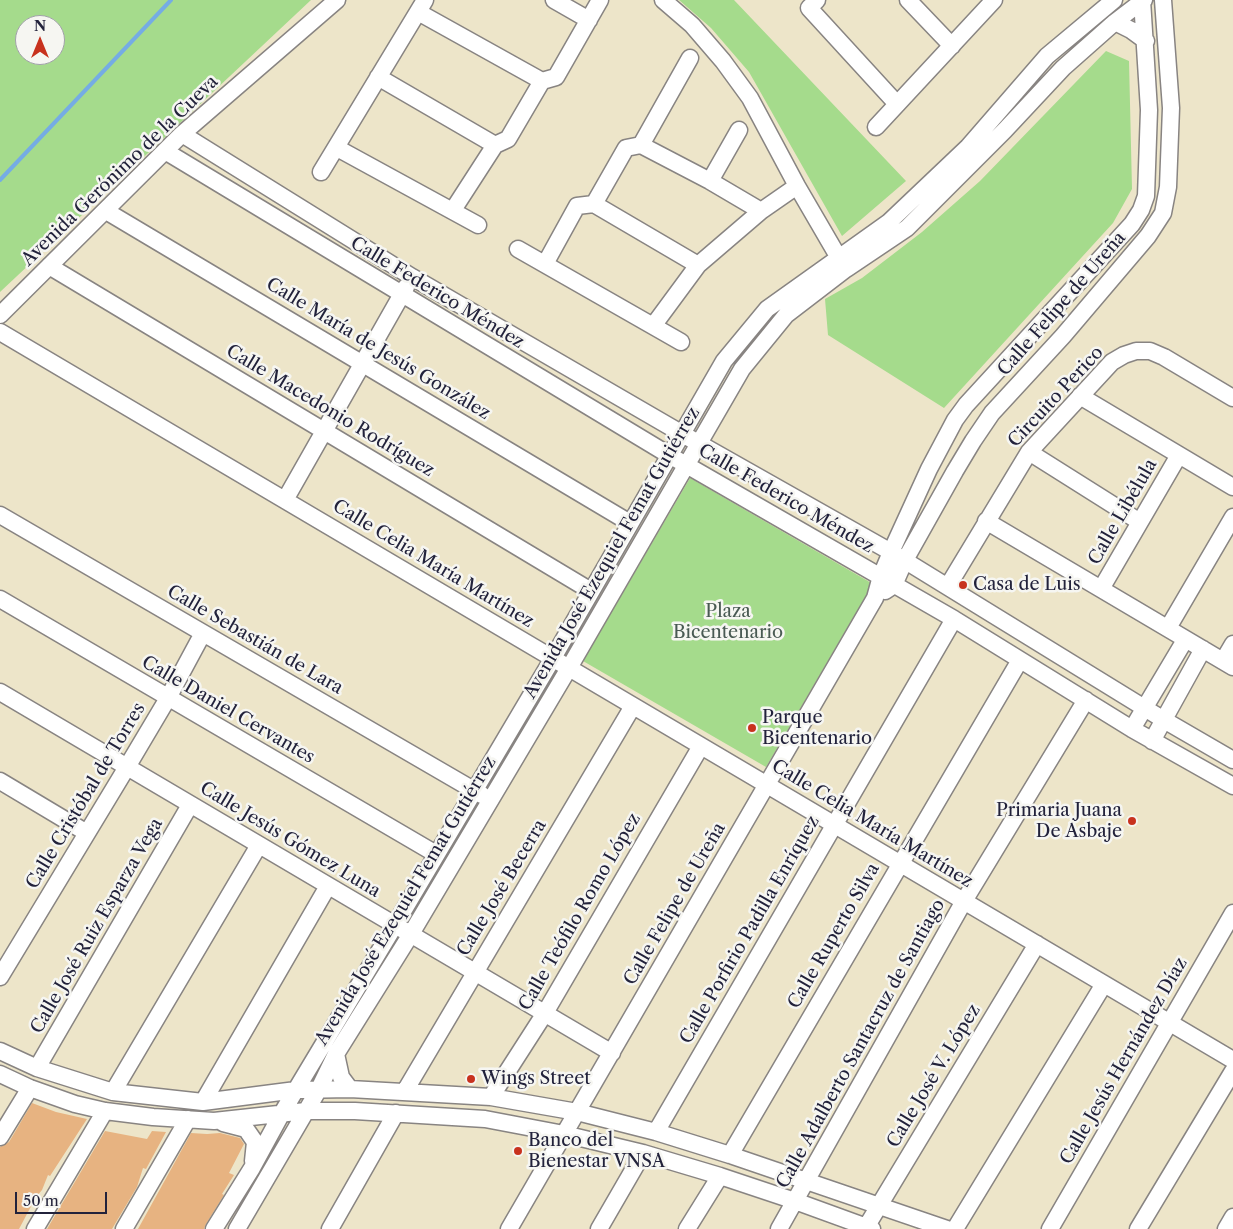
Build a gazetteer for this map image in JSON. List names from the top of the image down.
{
  "streets": {
    "street": [
      "Avenida Gerónimo de la Cueva",
      "Calle Federico Méndez",
      "Calle Felipe de Ureña",
      "Calle María de Jesús González",
      "Circuito Perico",
      "Calle Macedonio Rodríguez",
      "Calle Libélula",
      "Avenida José Ezequiel Femat Gutiérrez",
      "Calle Celia María Martínez",
      "Calle Sebastián de Lara",
      "Calle Daniel Cervantes",
      "Calle Cristóbal de Torres",
      "Calle Jesús Gómez Luna",
      "Calle José Becerra",
      "Calle Teófilo Romo López",
      "Calle José Ruiz Esparza Vega",
      "Calle Porfirio Padilla Enríquez",
      "Calle Ruperto Silva",
      "Calle Adalberto Santacruz de Santiago",
      "Calle Jesús Hernández Díaz",
      "Calle José V. López"
    ]
  },
  "crossings": [
    ["Avenida Gerónimo de la Cueva", "Calle Federico Méndez"],
    ["Avenida Gerónimo de la Cueva", "Calle María de Jesús González"],
    ["Avenida Gerónimo de la Cueva", "Calle Macedonio Rodríguez"],
    ["Calle Federico Méndez", "Calle Felipe de Ureña"],
    ["Calle Federico Méndez", "Circuito Perico"],
    ["Calle Federico Méndez", "Avenida José Ezequiel Femat Gutiérrez"],
    ["Calle Federico Méndez", "Calle Porfirio Padilla Enríquez"],
    ["Calle Federico Méndez", "Calle Ruperto Silva"],
    ["Calle Federico Méndez", "Calle Adalberto Santacruz de Santiago"],
    ["Calle Felipe de Ureña", "Avenida José Ezequiel Femat Gutiérrez"],
    ["Calle Felipe de Ureña", "Calle Celia María Martínez"],
    ["Calle Felipe de Ureña", "Calle Jesús Gómez Luna"],
    ["Calle María de Jesús González", "Avenida José Ezequiel Femat Gutiérrez"],
    ["Calle Macedonio Rodríguez", "Avenida José Ezequiel Femat Gutiérrez"],
    ["Avenida José Ezequiel Femat Gutiérrez", "Calle Celia María Martínez"],
    ["Avenida José Ezequiel Femat Gutiérrez", "Calle Sebastián de Lara"],
    ["Avenida José Ezequiel Femat Gutiérrez", "Calle Daniel Cervantes"],
    ["Avenida José Ezequiel Femat Gutiérrez", "Calle Jesús Gómez Luna"],
    ["Calle Celia María Martínez", "Calle José Becerra"],
    ["Calle Celia María Martínez", "Calle Teófilo Romo López"],
    ["Calle Celia María Martínez", "Calle Porfirio Padilla Enríquez"],
    ["Calle Celia María Martínez", "Calle Ruperto Silva"],
    ["Calle Celia María Martínez", "Calle Adalberto Santacruz de Santiago"],
    ["Calle Celia María Martínez", "Calle Jesús Hernández Díaz"],
    ["Calle Celia María Martínez", "Calle José V. López"],
    ["Calle Sebastián de Lara", "Calle Cristóbal de Torres"],
    ["Calle Daniel Cervantes", "Calle Cristóbal de Torres"],
    ["Calle Cristóbal de Torres", "Calle Jesús Gómez Luna"],
    ["Calle Jesús Gómez Luna", "Calle José Becerra"],
    ["Calle Jesús Gómez Luna", "Calle Teófilo Romo López"],
    ["Calle Jesús Gómez Luna", "Calle José Ruiz Esparza Vega"]
  ],
  "parks": ["Plaza Bicentenario"],
  "places": [
    "Casa de Luis",
    "Parque Bicentenario",
    "Primaria Juana De Asbaje",
    "Wings Street",
    "Banco del Bienestar VNSA"
  ],
  "scale_bar": "50 m",
  "north": "top"
}
